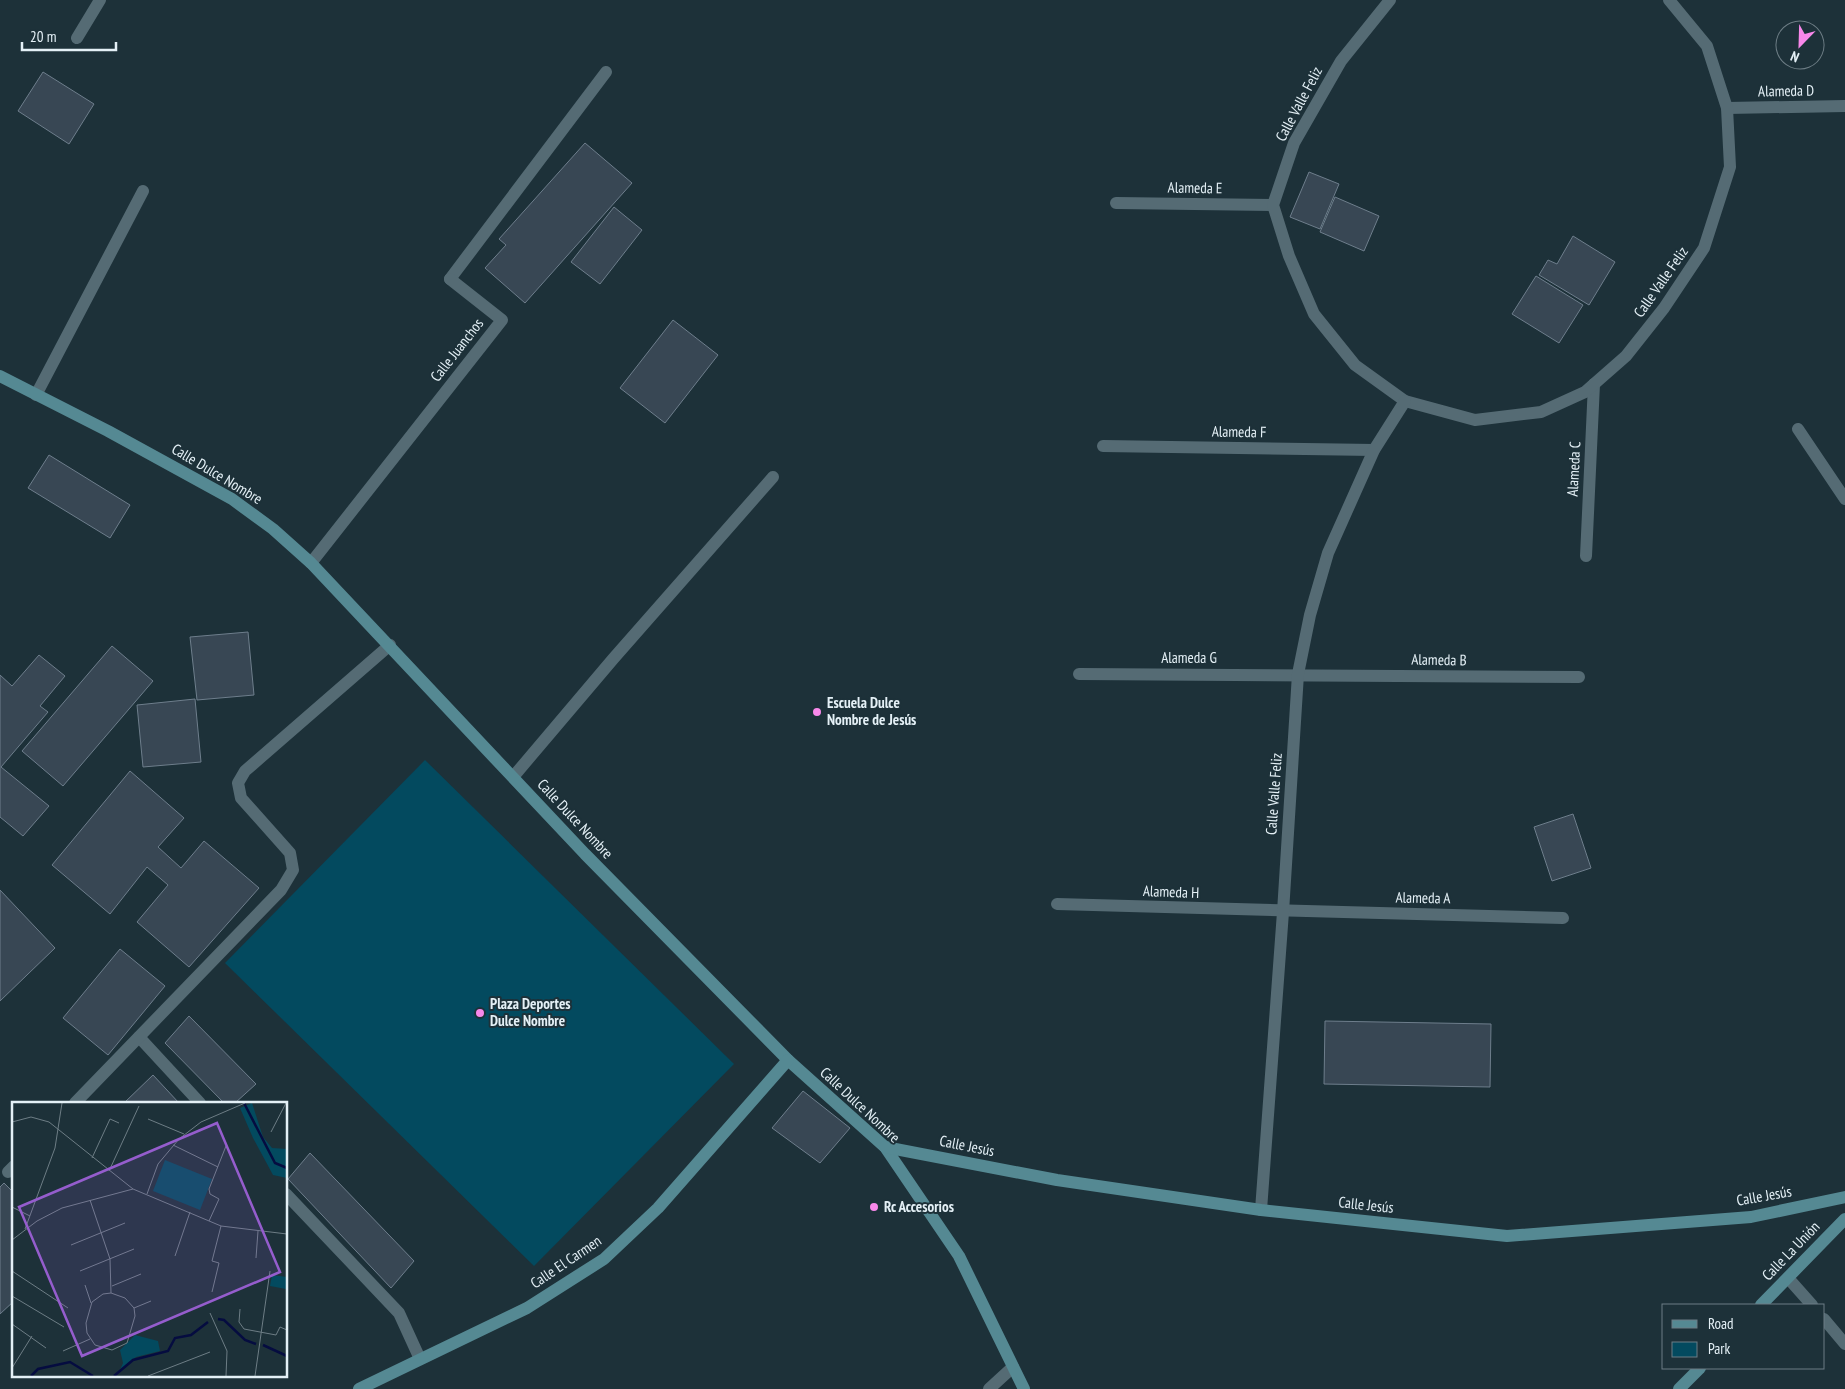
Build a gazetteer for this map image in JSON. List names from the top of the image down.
{
  "streets": {
    "street": [
      "Alameda D",
      "Calle Valle Feliz",
      "Alameda E",
      "Calle Juanchos",
      "Alameda F",
      "Alameda C",
      "Calle Dulce Nombre",
      "Alameda G",
      "Alameda B",
      "Alameda H",
      "Alameda A",
      "Calle Jesús",
      "Calle La Unión",
      "Calle El Carmen"
    ]
  },
  "crossings": [
    ["Alameda D", "Calle Valle Feliz"],
    ["Calle Valle Feliz", "Alameda E"],
    ["Calle Valle Feliz", "Alameda F"],
    ["Calle Valle Feliz", "Alameda C"],
    ["Calle Valle Feliz", "Alameda G"],
    ["Calle Valle Feliz", "Alameda B"],
    ["Calle Valle Feliz", "Alameda H"],
    ["Calle Valle Feliz", "Alameda A"],
    ["Calle Valle Feliz", "Calle Jesús"],
    ["Calle Juanchos", "Calle Dulce Nombre"],
    ["Calle Dulce Nombre", "Calle Jesús"],
    ["Calle Dulce Nombre", "Calle El Carmen"],
    ["Alameda G", "Alameda B"],
    ["Alameda H", "Alameda A"]
  ],
  "places": ["Escuela Dulce Nombre de Jesús", "Plaza Deportes Dulce Nombre", "Rc Accesorios"],
  "legend": ["Road", "Park"],
  "scale_bar": "20 m",
  "north": "bottom left"
}
